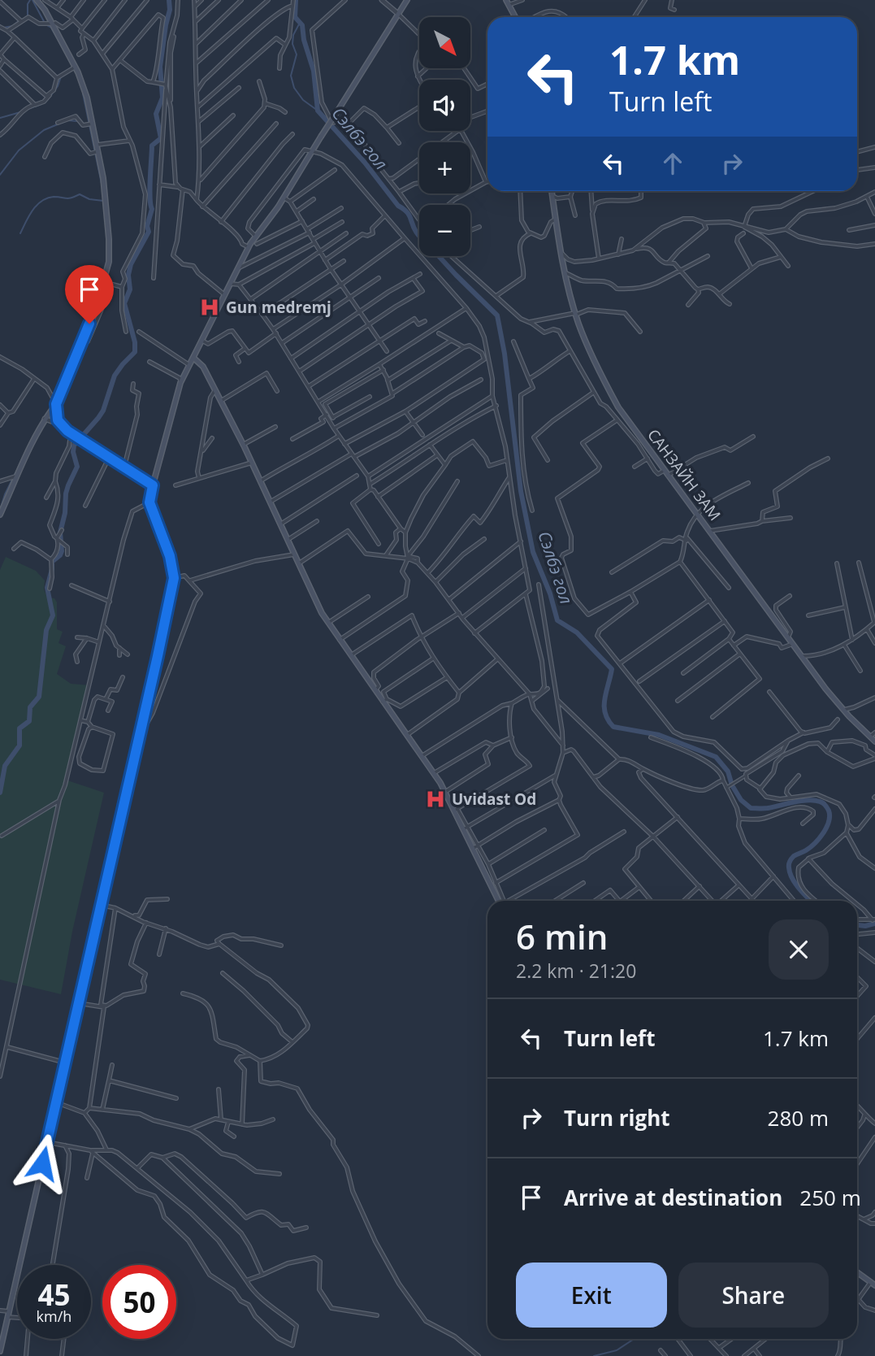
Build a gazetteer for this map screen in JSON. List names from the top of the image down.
{
  "streets": {
    "main road": ["САНЗАЙН ЗАМ"]
  },
  "water": ["Сэлбэ гол"],
  "places": {
    "hospital": ["Gun medremj", "Uvidast Od"]
  },
  "north": "bottom right",
  "page": {
    "map_buttons": ["+", "−"],
    "turn": ["1.7 km", "Turn left"],
    "heading": ["6 min", "2.2 km · 21:20"],
    "list": [
      {
        "name": "Turn left",
        "value": "1.7 km"
      },
      {
        "name": "Turn right",
        "value": "280 m"
      },
      {
        "name": "Arrive at destination",
        "value": "250 m"
      }
    ],
    "buttons": ["Exit", "Share"],
    "speed": "45 km/h",
    "limit": "50"
  }
}
